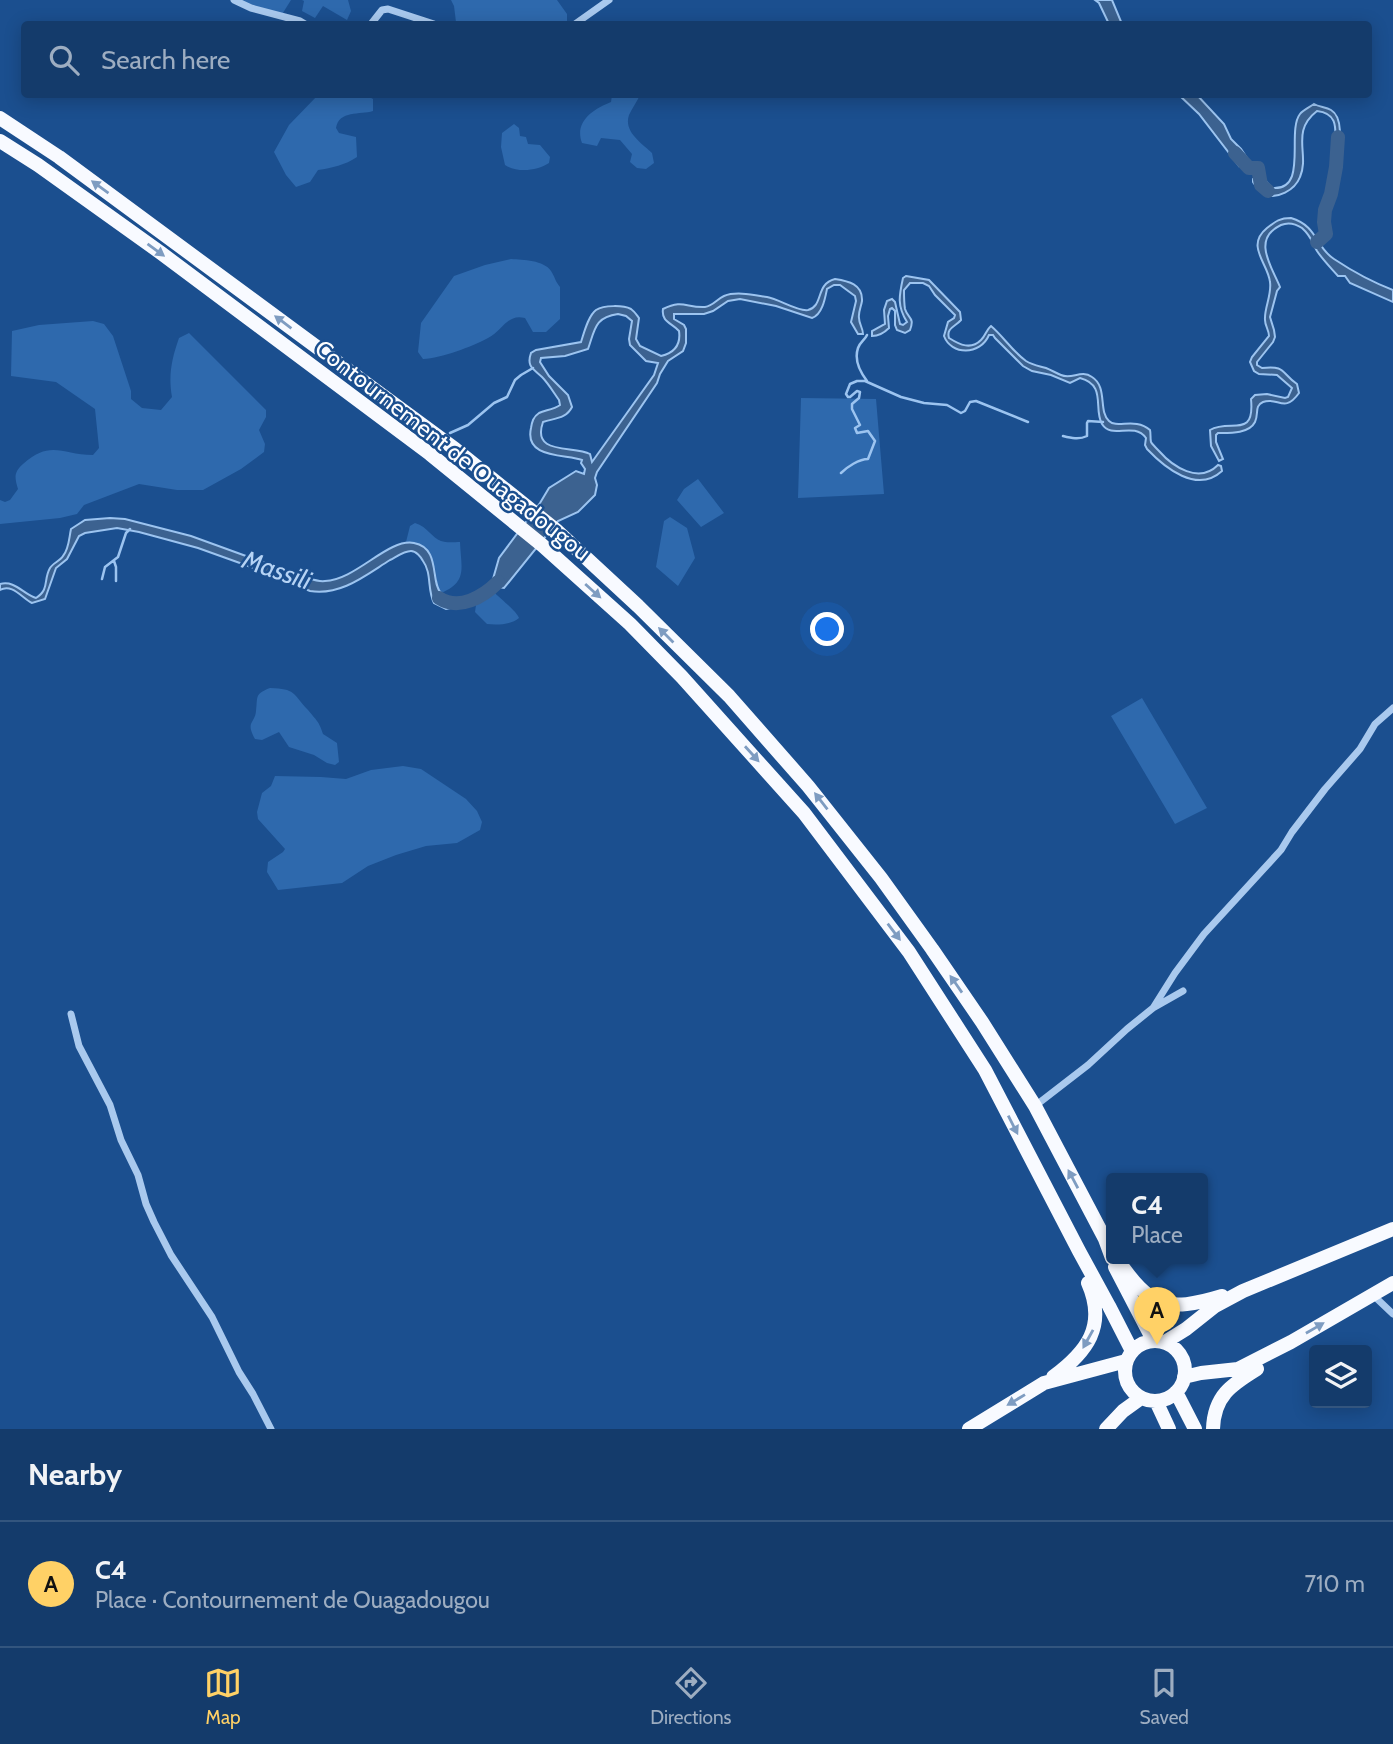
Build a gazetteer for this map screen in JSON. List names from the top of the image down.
{
  "streets": {
    "highway": ["Contournement de Ouagadougou"]
  },
  "water": ["Massili"],
  "page": {
    "search": "Search here",
    "popup": ["C4", "Place"],
    "pins": "A",
    "heading": "Nearby",
    "list": [
      {
        "mark": "A",
        "name": "C4",
        "note": "Place · Contournement de Ouagadougou",
        "value": "710 m"
      }
    ],
    "nav": ["Map", "Directions", "Saved"]
  }
}
